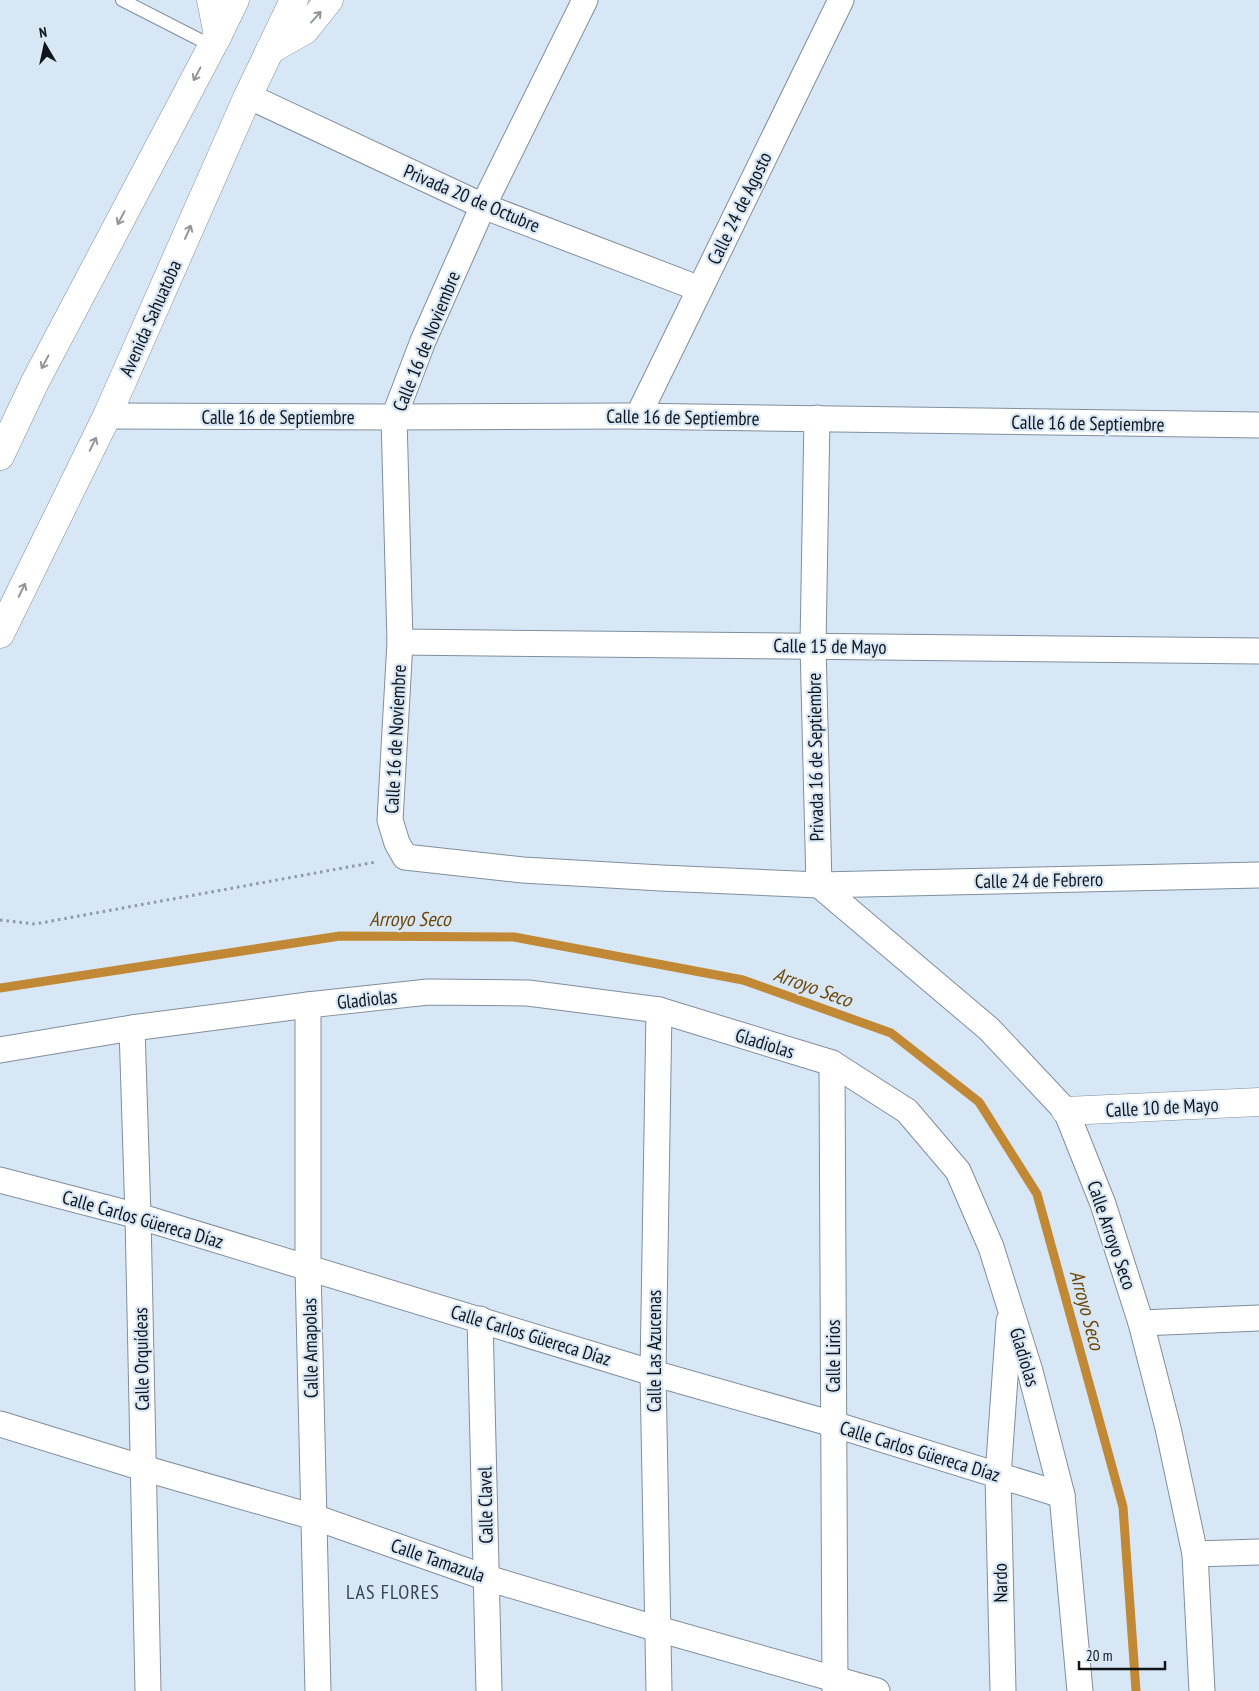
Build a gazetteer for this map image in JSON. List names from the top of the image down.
{
  "streets": {
    "main road": ["Avenida Sahuatoba", "Calle 10 de Mayo"],
    "street": [
      "Privada 20 de Octubre",
      "Calle 24 de Agosto",
      "Calle 16 de Noviembre",
      "Calle 16 de Septiembre",
      "Calle 15 de Mayo",
      "Privada 16 de Septiembre",
      "Calle 24 de Febrero",
      "Gladiolas",
      "Calle Carlos Güereca Díaz",
      "Calle Arroyo Seco",
      "Calle Amapolas",
      "Calle Las Azucenas",
      "Calle Lirios",
      "Calle Orquídeas",
      "Calle Clavel",
      "Calle Tamazula",
      "Nardo"
    ]
  },
  "crossings": [
    ["Privada 20 de Octubre", "Calle 24 de Agosto"],
    ["Privada 20 de Octubre", "Avenida Sahuatoba"],
    ["Privada 20 de Octubre", "Calle 16 de Noviembre"],
    ["Calle 24 de Agosto", "Calle 16 de Septiembre"],
    ["Avenida Sahuatoba", "Calle 16 de Septiembre"],
    ["Calle 16 de Noviembre", "Calle 16 de Septiembre"],
    ["Calle 16 de Noviembre", "Calle 15 de Mayo"],
    ["Calle 16 de Septiembre", "Privada 16 de Septiembre"],
    ["Calle 15 de Mayo", "Privada 16 de Septiembre"],
    ["Privada 16 de Septiembre", "Calle 24 de Febrero"],
    ["Privada 16 de Septiembre", "Calle Arroyo Seco"],
    ["Calle 24 de Febrero", "Calle Arroyo Seco"],
    ["Gladiolas", "Calle Carlos Güereca Díaz"],
    ["Gladiolas", "Calle Amapolas"],
    ["Gladiolas", "Calle Las Azucenas"],
    ["Gladiolas", "Calle Lirios"],
    ["Gladiolas", "Calle Orquídeas"],
    ["Gladiolas", "Nardo"],
    ["Calle 10 de Mayo", "Calle Arroyo Seco"],
    ["Calle Carlos Güereca Díaz", "Calle Amapolas"],
    ["Calle Carlos Güereca Díaz", "Calle Las Azucenas"],
    ["Calle Carlos Güereca Díaz", "Calle Lirios"],
    ["Calle Carlos Güereca Díaz", "Calle Orquídeas"],
    ["Calle Carlos Güereca Díaz", "Calle Clavel"],
    ["Calle Carlos Güereca Díaz", "Nardo"],
    ["Calle Amapolas", "Calle Tamazula"],
    ["Calle Las Azucenas", "Calle Tamazula"],
    ["Calle Lirios", "Calle Tamazula"],
    ["Calle Orquídeas", "Calle Tamazula"],
    ["Calle Clavel", "Calle Tamazula"]
  ],
  "districts": ["LAS FLORES"],
  "water": ["Arroyo Seco"],
  "scale_bar": "20 m",
  "north": "top"
}
